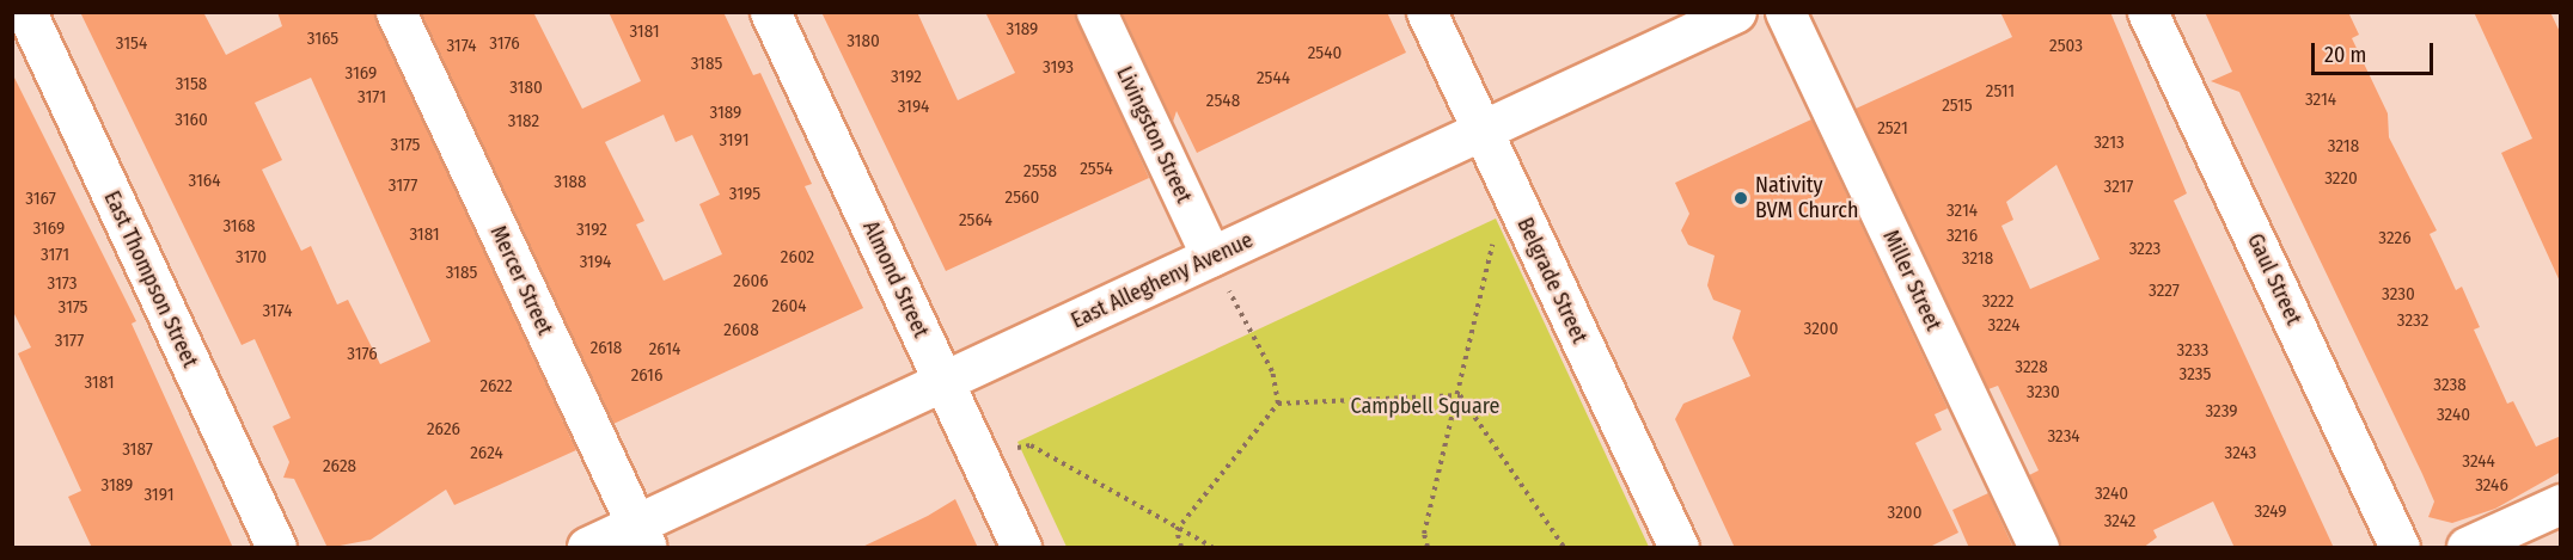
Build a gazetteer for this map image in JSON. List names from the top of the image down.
{
  "streets": {
    "street": [
      "Livingston Street",
      "East Thompson Street",
      "Almond Street",
      "Gaul Street",
      "Mercer Street",
      "East Allegheny Avenue",
      "Belgrade Street",
      "Miller Street"
    ]
  },
  "crossings": [
    ["Livingston Street", "East Allegheny Avenue"],
    ["Almond Street", "East Allegheny Avenue"],
    ["Mercer Street", "East Allegheny Avenue"],
    ["East Allegheny Avenue", "Belgrade Street"]
  ],
  "parks": ["Campbell Square"],
  "places": ["Nativity BVM Church"],
  "house_numbers": [
    "3189",
    "3181",
    "3165",
    "3180",
    "3154",
    "3176",
    "3174",
    "2503",
    "2540",
    "3185",
    "3193",
    "3169",
    "3192",
    "2544",
    "3158",
    "3180",
    "2511",
    "3171",
    "3214",
    "2548",
    "2515",
    "3194",
    "3189",
    "3160",
    "3182",
    "2521",
    "3191",
    "3213",
    "3175",
    "3218",
    "2554",
    "2558",
    "3220",
    "3164",
    "3188",
    "3177",
    "3217",
    "3195",
    "2560",
    "3167",
    "3214",
    "2564",
    "3168",
    "3169",
    "3192",
    "3181",
    "3216",
    "3226",
    "3223",
    "3171",
    "3170",
    "2602",
    "3218",
    "3194",
    "3185",
    "2606",
    "3173",
    "3227",
    "3230",
    "3222",
    "2604",
    "3175",
    "3174",
    "3232",
    "3224",
    "3200",
    "2608",
    "3177",
    "2618",
    "2614",
    "3233",
    "3176",
    "3228",
    "3235",
    "2616",
    "3181",
    "3238",
    "2622",
    "3230",
    "3239",
    "3240",
    "2626",
    "3234",
    "3187",
    "2624",
    "3243",
    "3244",
    "2628",
    "3189",
    "3246",
    "3240",
    "3191",
    "3249",
    "3200",
    "3242"
  ],
  "scale_bar": "20 m"
}
